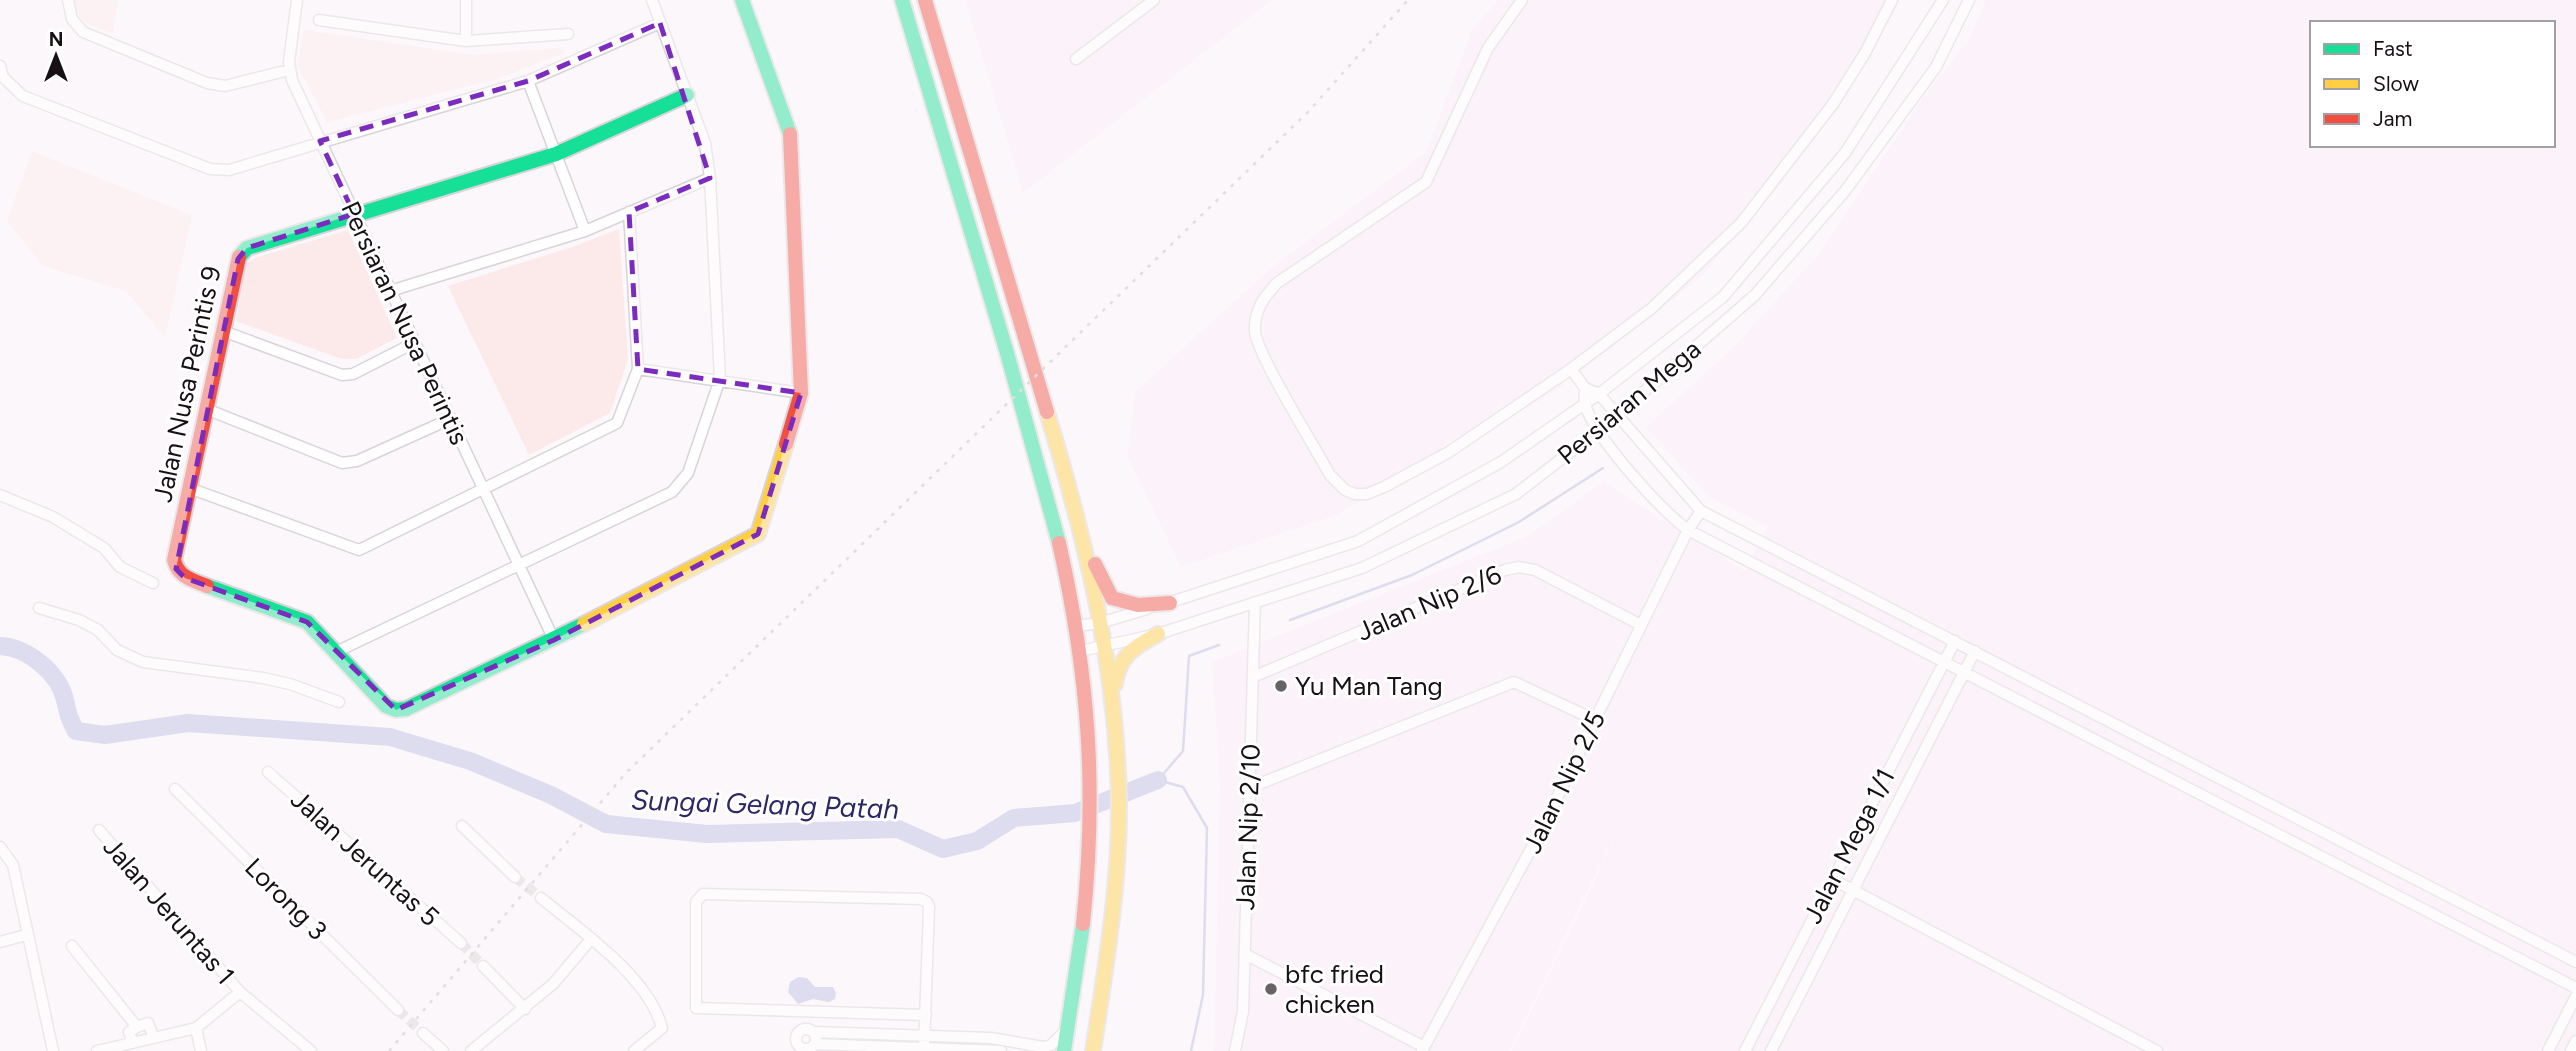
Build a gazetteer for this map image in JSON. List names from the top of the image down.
{
  "streets": {
    "main road": ["Jalan Nusa Perintis 9"],
    "street": [
      "Persiaran Nusa Perintis",
      "Persiaran Mega",
      "Jalan Nip 2/6",
      "Jalan Nip 2/5",
      "Jalan Nip 2/10",
      "Jalan Mega 1/1",
      "Jalan Jeruntas 5",
      "Lorong 3",
      "Jalan Jeruntas 1"
    ]
  },
  "crossings": [
    ["Persiaran Nusa Perintis", "Jalan Nusa Perintis 9"],
    ["Persiaran Mega", "Jalan Nip 2/10"],
    ["Jalan Nip 2/6", "Jalan Nip 2/5"],
    ["Jalan Nip 2/6", "Jalan Nip 2/10"]
  ],
  "water": ["Sungai Gelang Patah"],
  "places": ["Yu Man Tang", "bfc fried chicken"],
  "legend": ["Fast", "Slow", "Jam"],
  "north": "top"
}
